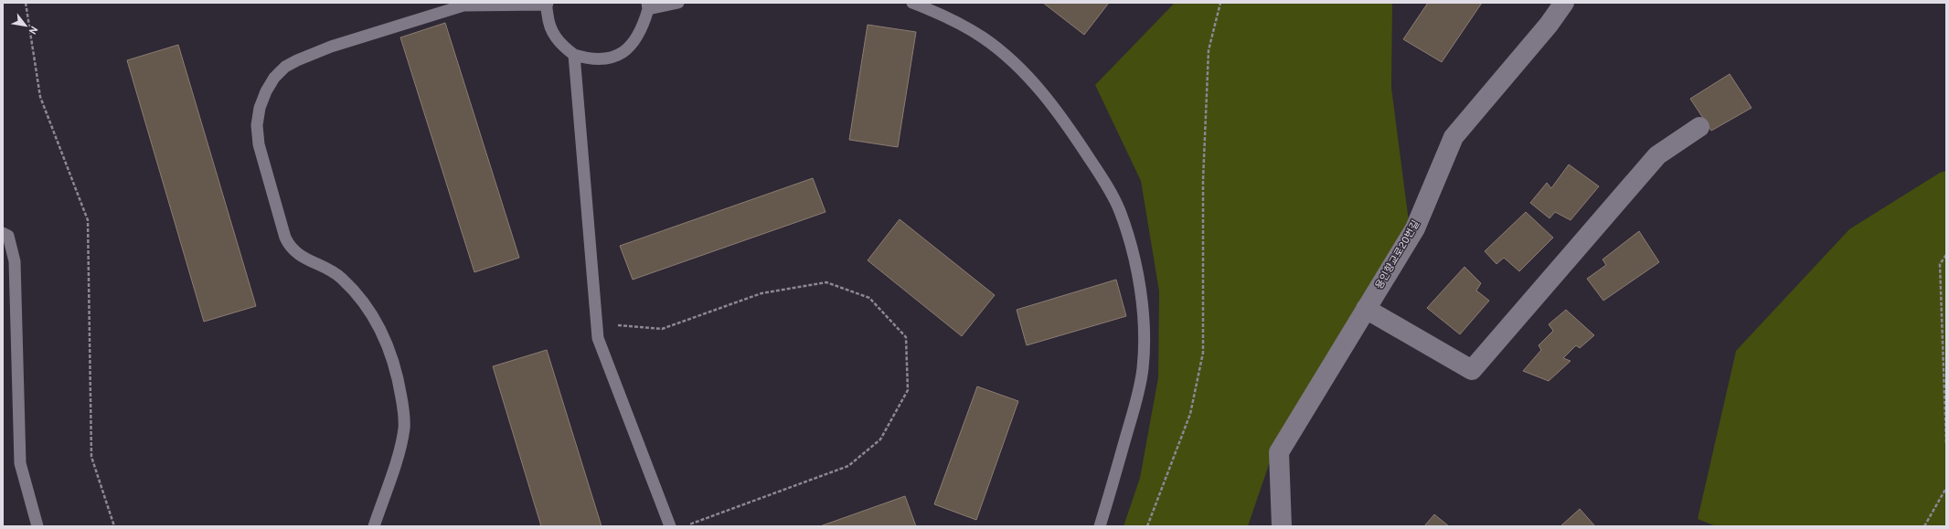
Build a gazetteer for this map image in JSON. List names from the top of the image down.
{
  "streets": {
    "street": ["용인향교로20번길"]
  },
  "north": "bottom right"
}
